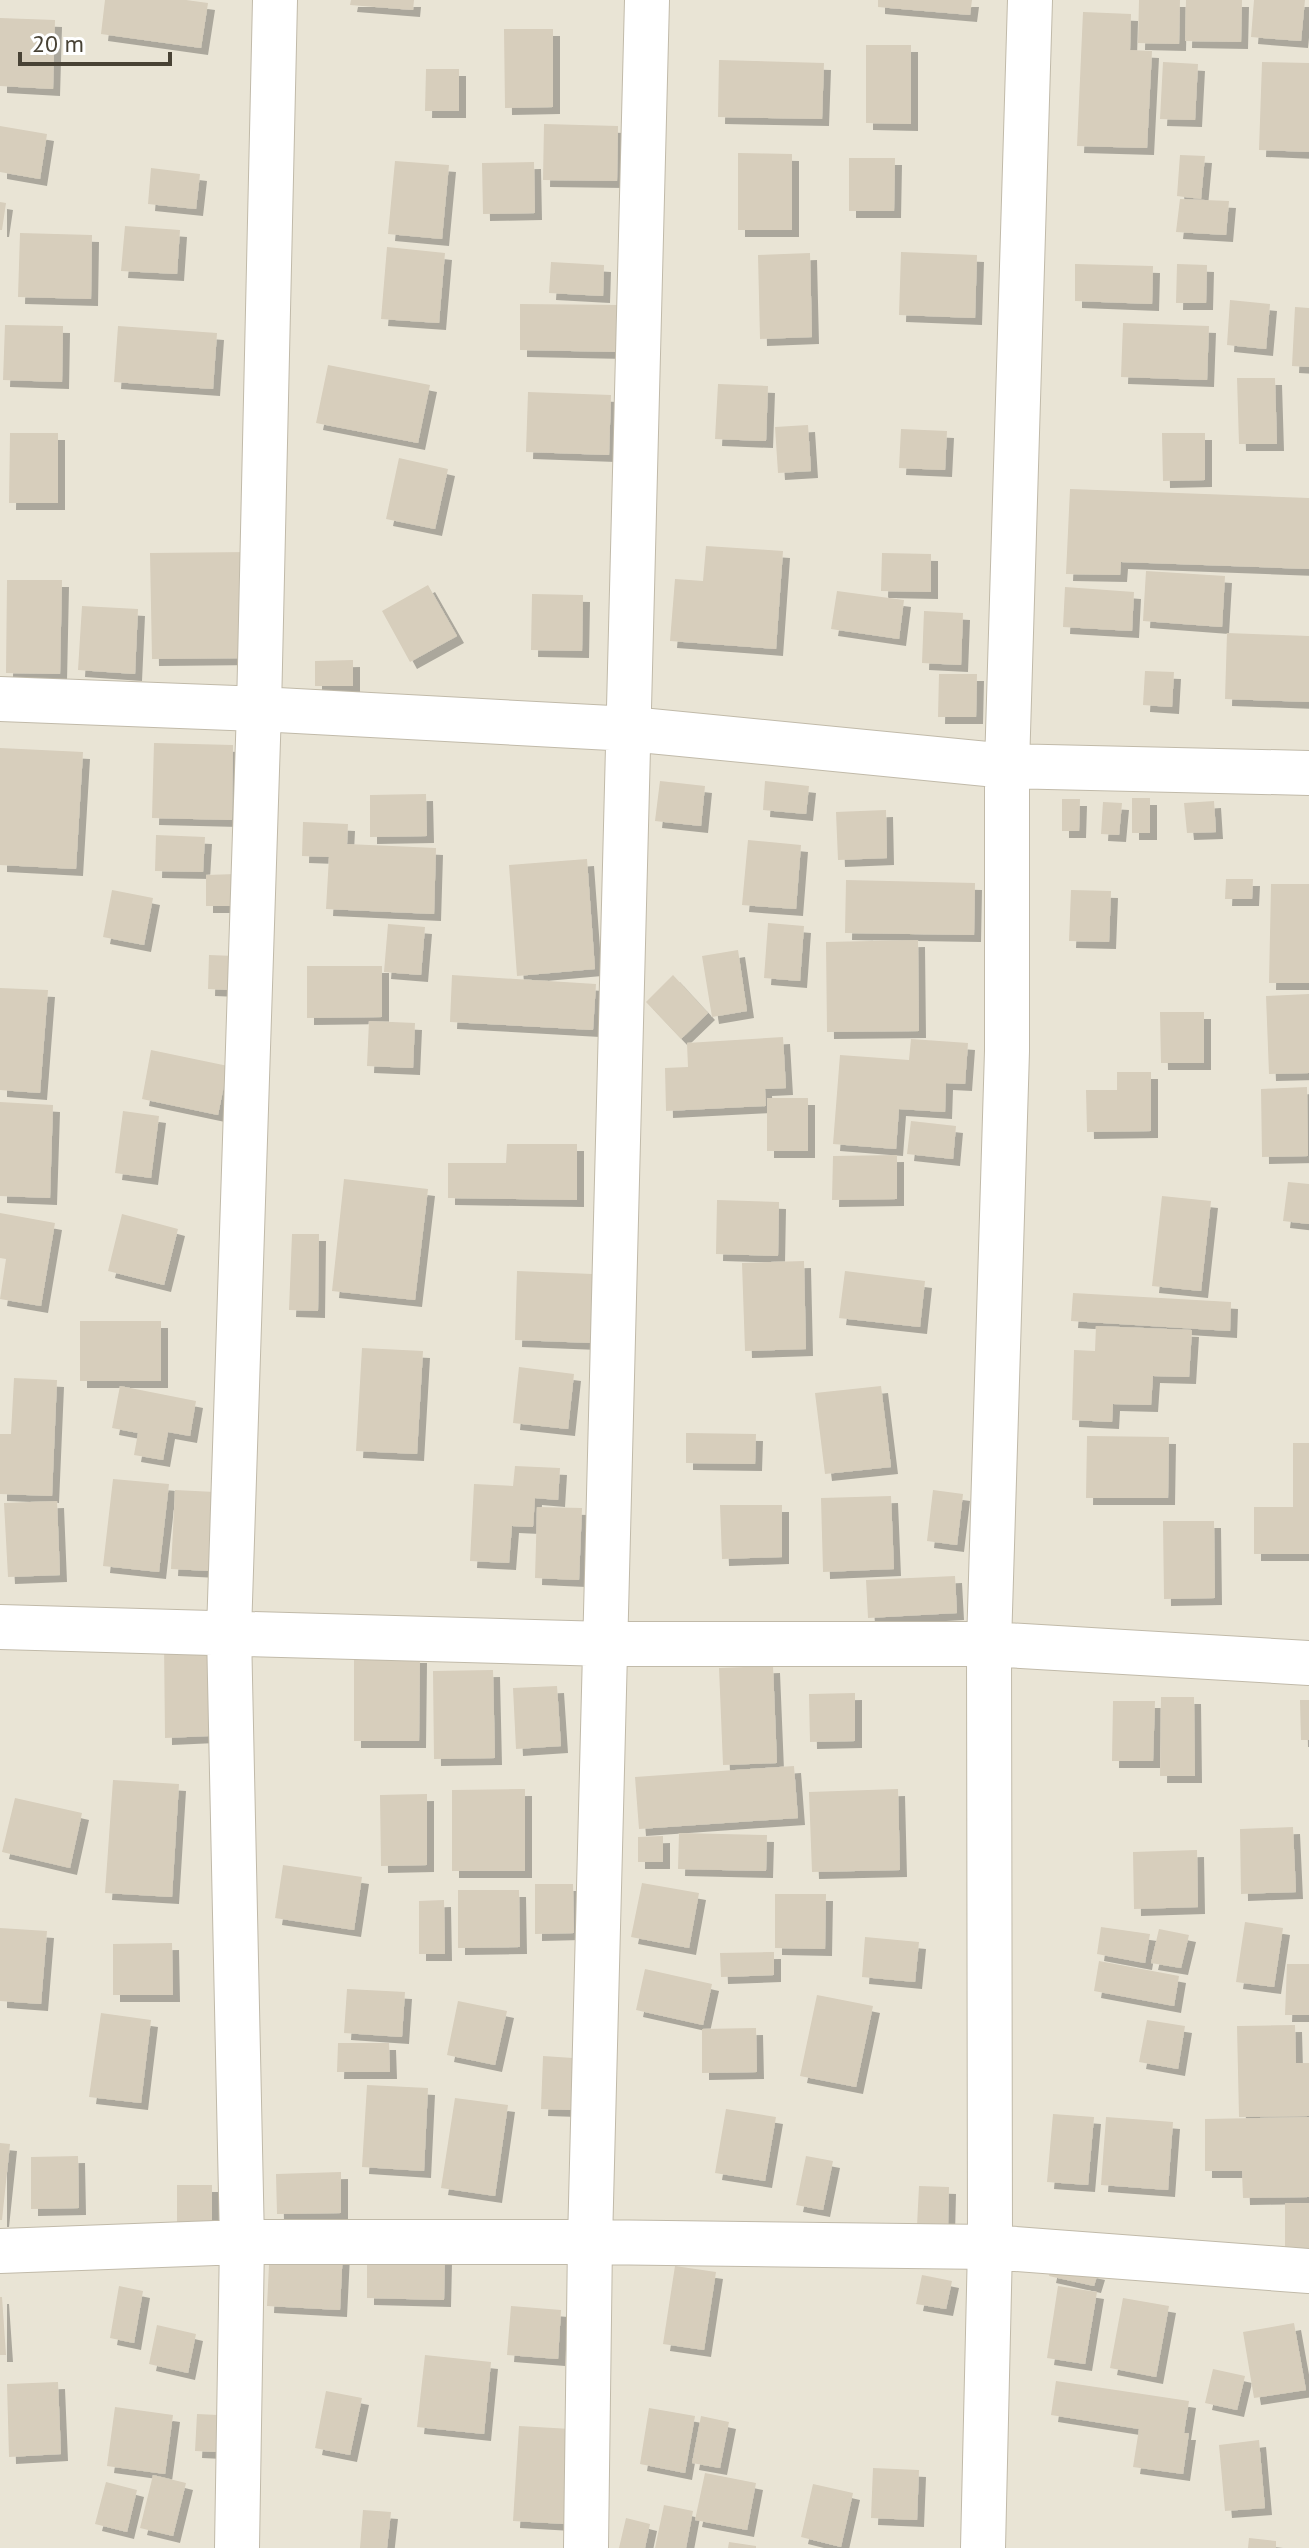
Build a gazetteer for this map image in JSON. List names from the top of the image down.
{
  "scale_bar": "20 m"
}
